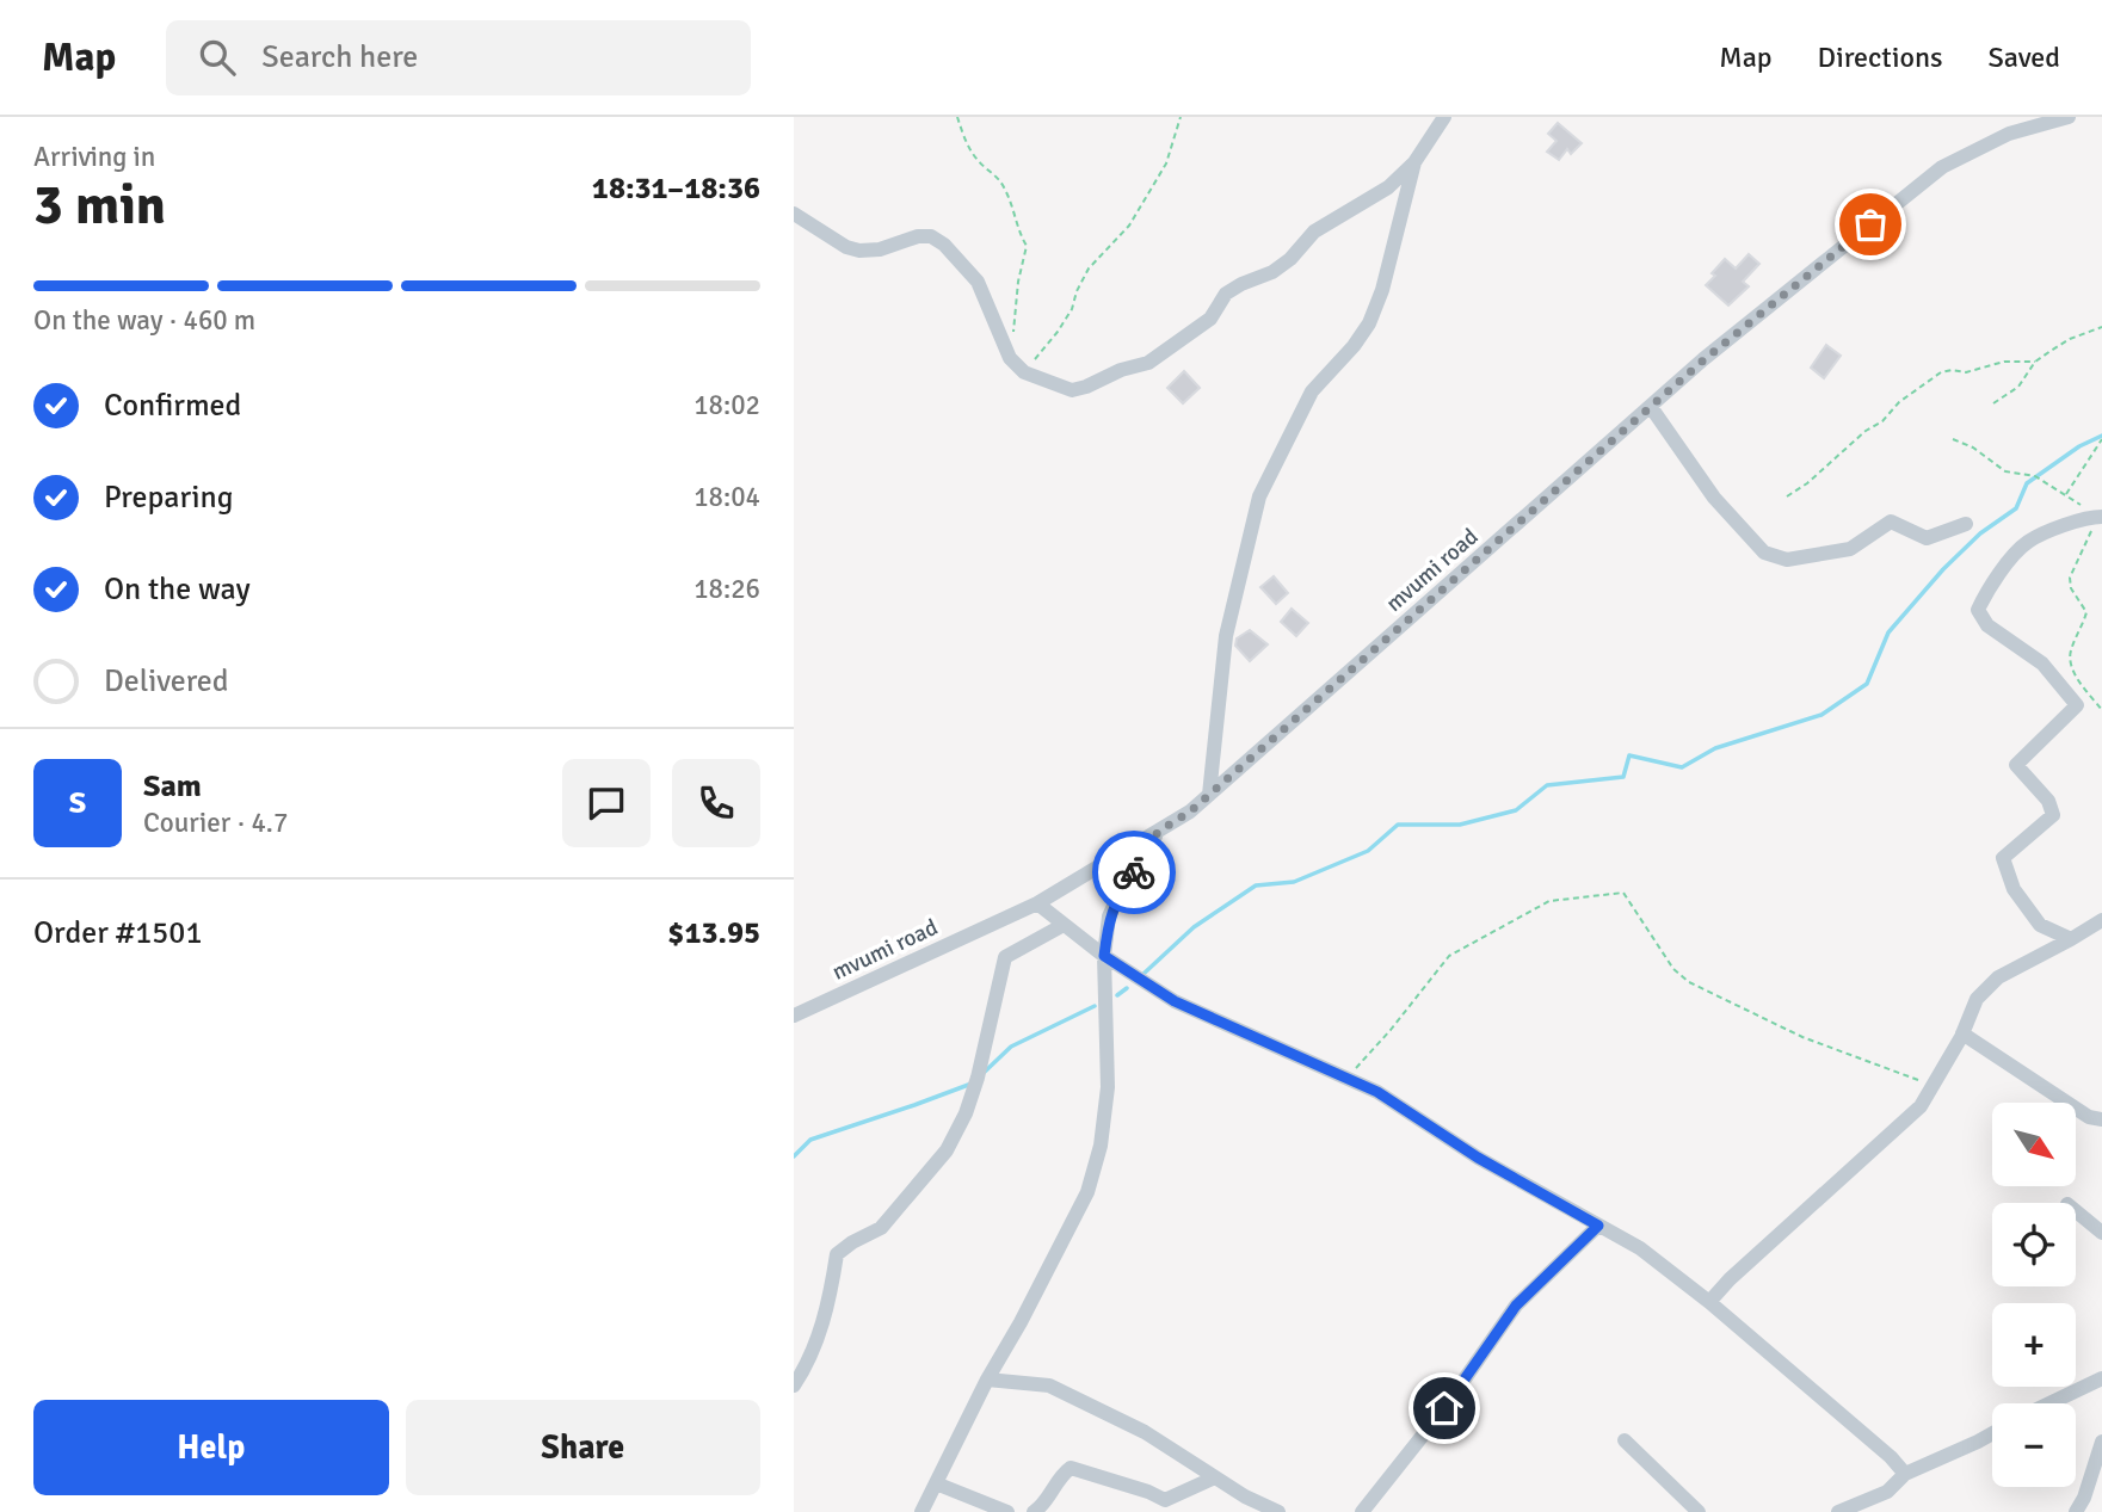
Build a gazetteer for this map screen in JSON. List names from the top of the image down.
{
  "streets": {
    "street": ["mvumi road"]
  },
  "north": "bottom right",
  "page": {
    "header": "Map",
    "search": "Search here",
    "nav": ["Map", "Directions", "Saved"],
    "heading": ["3 min", "Arriving in", "18:31–18:36"],
    "panel": [
      "Sam",
      "Courier · 4.7",
      "Order #1501",
      "$13.95"
    ],
    "bar": "On the way · 460 m",
    "list": [
      ["Confirmed", "18:02"],
      ["Preparing", "18:04"],
      ["On the way", "18:26"],
      "Delivered"
    ],
    "round": "S",
    "map_buttons": ["+", "−"],
    "buttons": ["Help", "Share"]
  }
}
